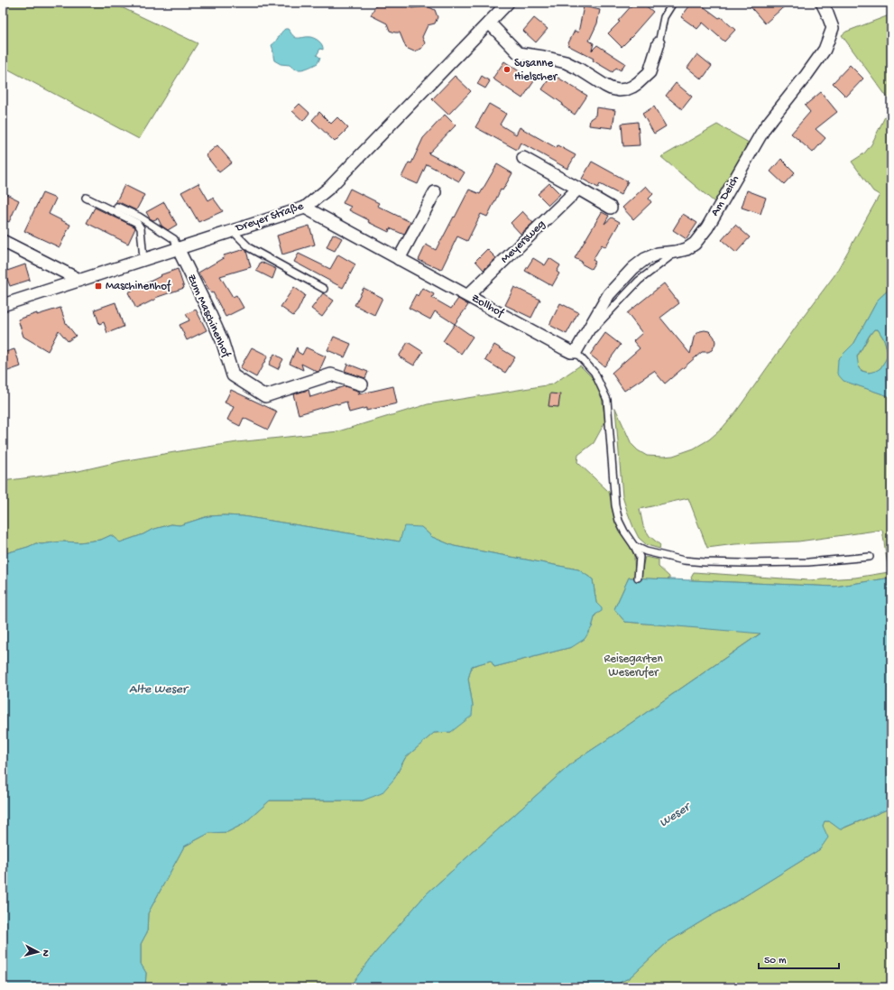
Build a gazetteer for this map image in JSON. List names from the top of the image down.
{
  "streets": {
    "street": [
      "Am Deich",
      "Dreyer Straße",
      "Meyersweg",
      "Zollhof",
      "Zum Maschinenhof"
    ]
  },
  "crossings": [
    ["Am Deich", "Zollhof"],
    ["Dreyer Straße", "Zollhof"],
    ["Dreyer Straße", "Zum Maschinenhof"],
    ["Meyersweg", "Zollhof"]
  ],
  "water": ["Alte Weser", "Weser"],
  "parks": ["Reisegarten Weserufer"],
  "places": {
    "other": ["Susanne Hielscher"],
    "transit": ["Maschinenhof"]
  },
  "scale_bar": "50 m",
  "north": "right"
}
